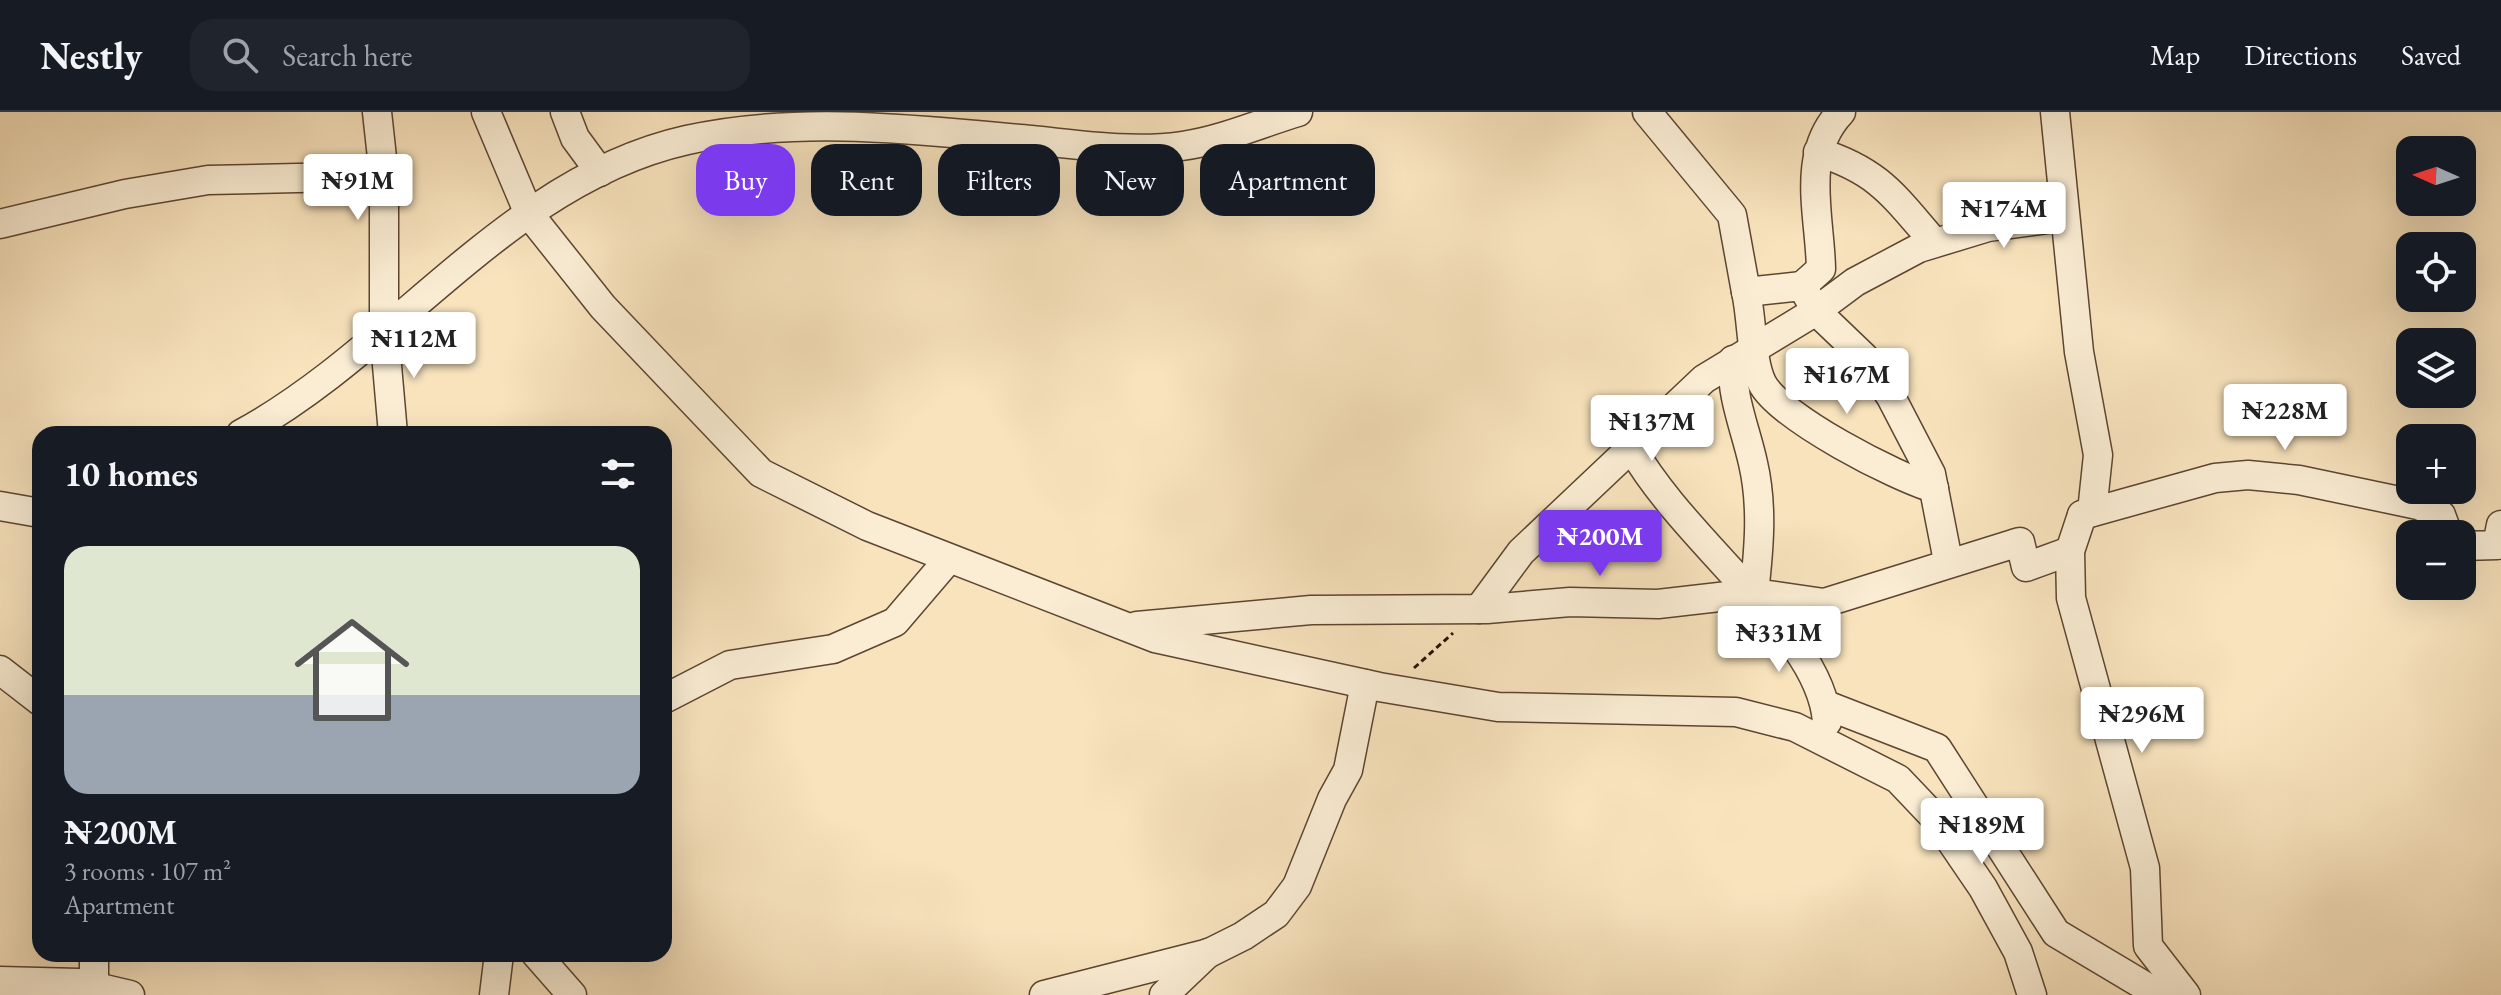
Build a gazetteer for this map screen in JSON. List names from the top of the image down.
{
  "north": "left",
  "page": {
    "header": "Nestly",
    "search": "Search here",
    "nav": ["Map", "Directions", "Saved"],
    "map_buttons": ["+", "−"],
    "chip": [
      "Buy",
      "Rent",
      "Filters",
      "New",
      "Apartment"
    ],
    "price": [
      "₦91M",
      "₦174M",
      "₦112M",
      "₦167M",
      "₦228M",
      "₦137M",
      "₦200M",
      "₦331M",
      "₦296M",
      "₦189M"
    ],
    "heading": "10 homes",
    "list": [
      {
        "name": "₦200M",
        "note": "3 rooms · 107 m² · Apartment"
      }
    ]
  }
}
